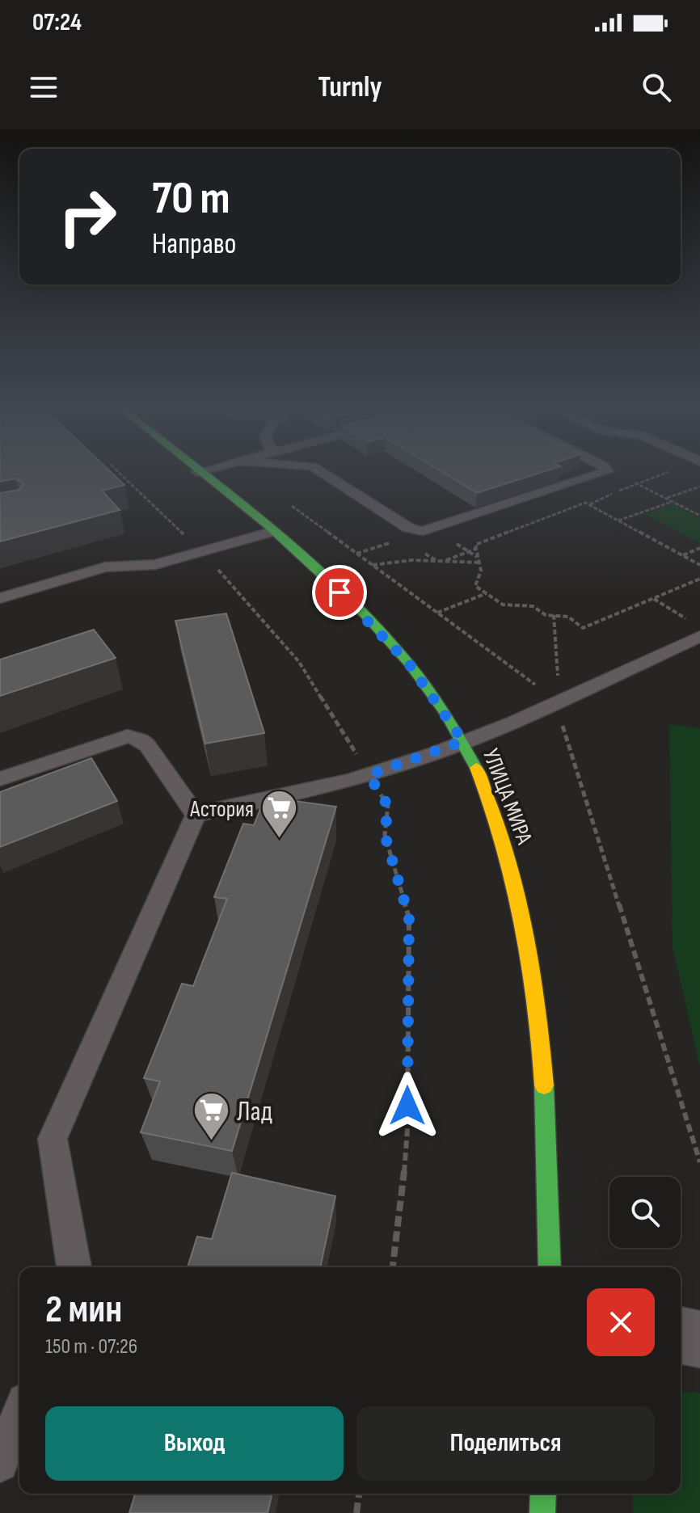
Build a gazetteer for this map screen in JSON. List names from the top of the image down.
{
  "streets": {
    "street": ["УЛИЦА МИРА"]
  },
  "places": {
    "supermarket": ["Астория", "Лад"]
  },
  "page": {
    "status": "07:24",
    "header": "Turnly",
    "turn": ["70 m", "Направо"],
    "heading": ["2 мин", "150 m · 07:26"],
    "buttons": ["Выход", "Поделиться"]
  }
}
